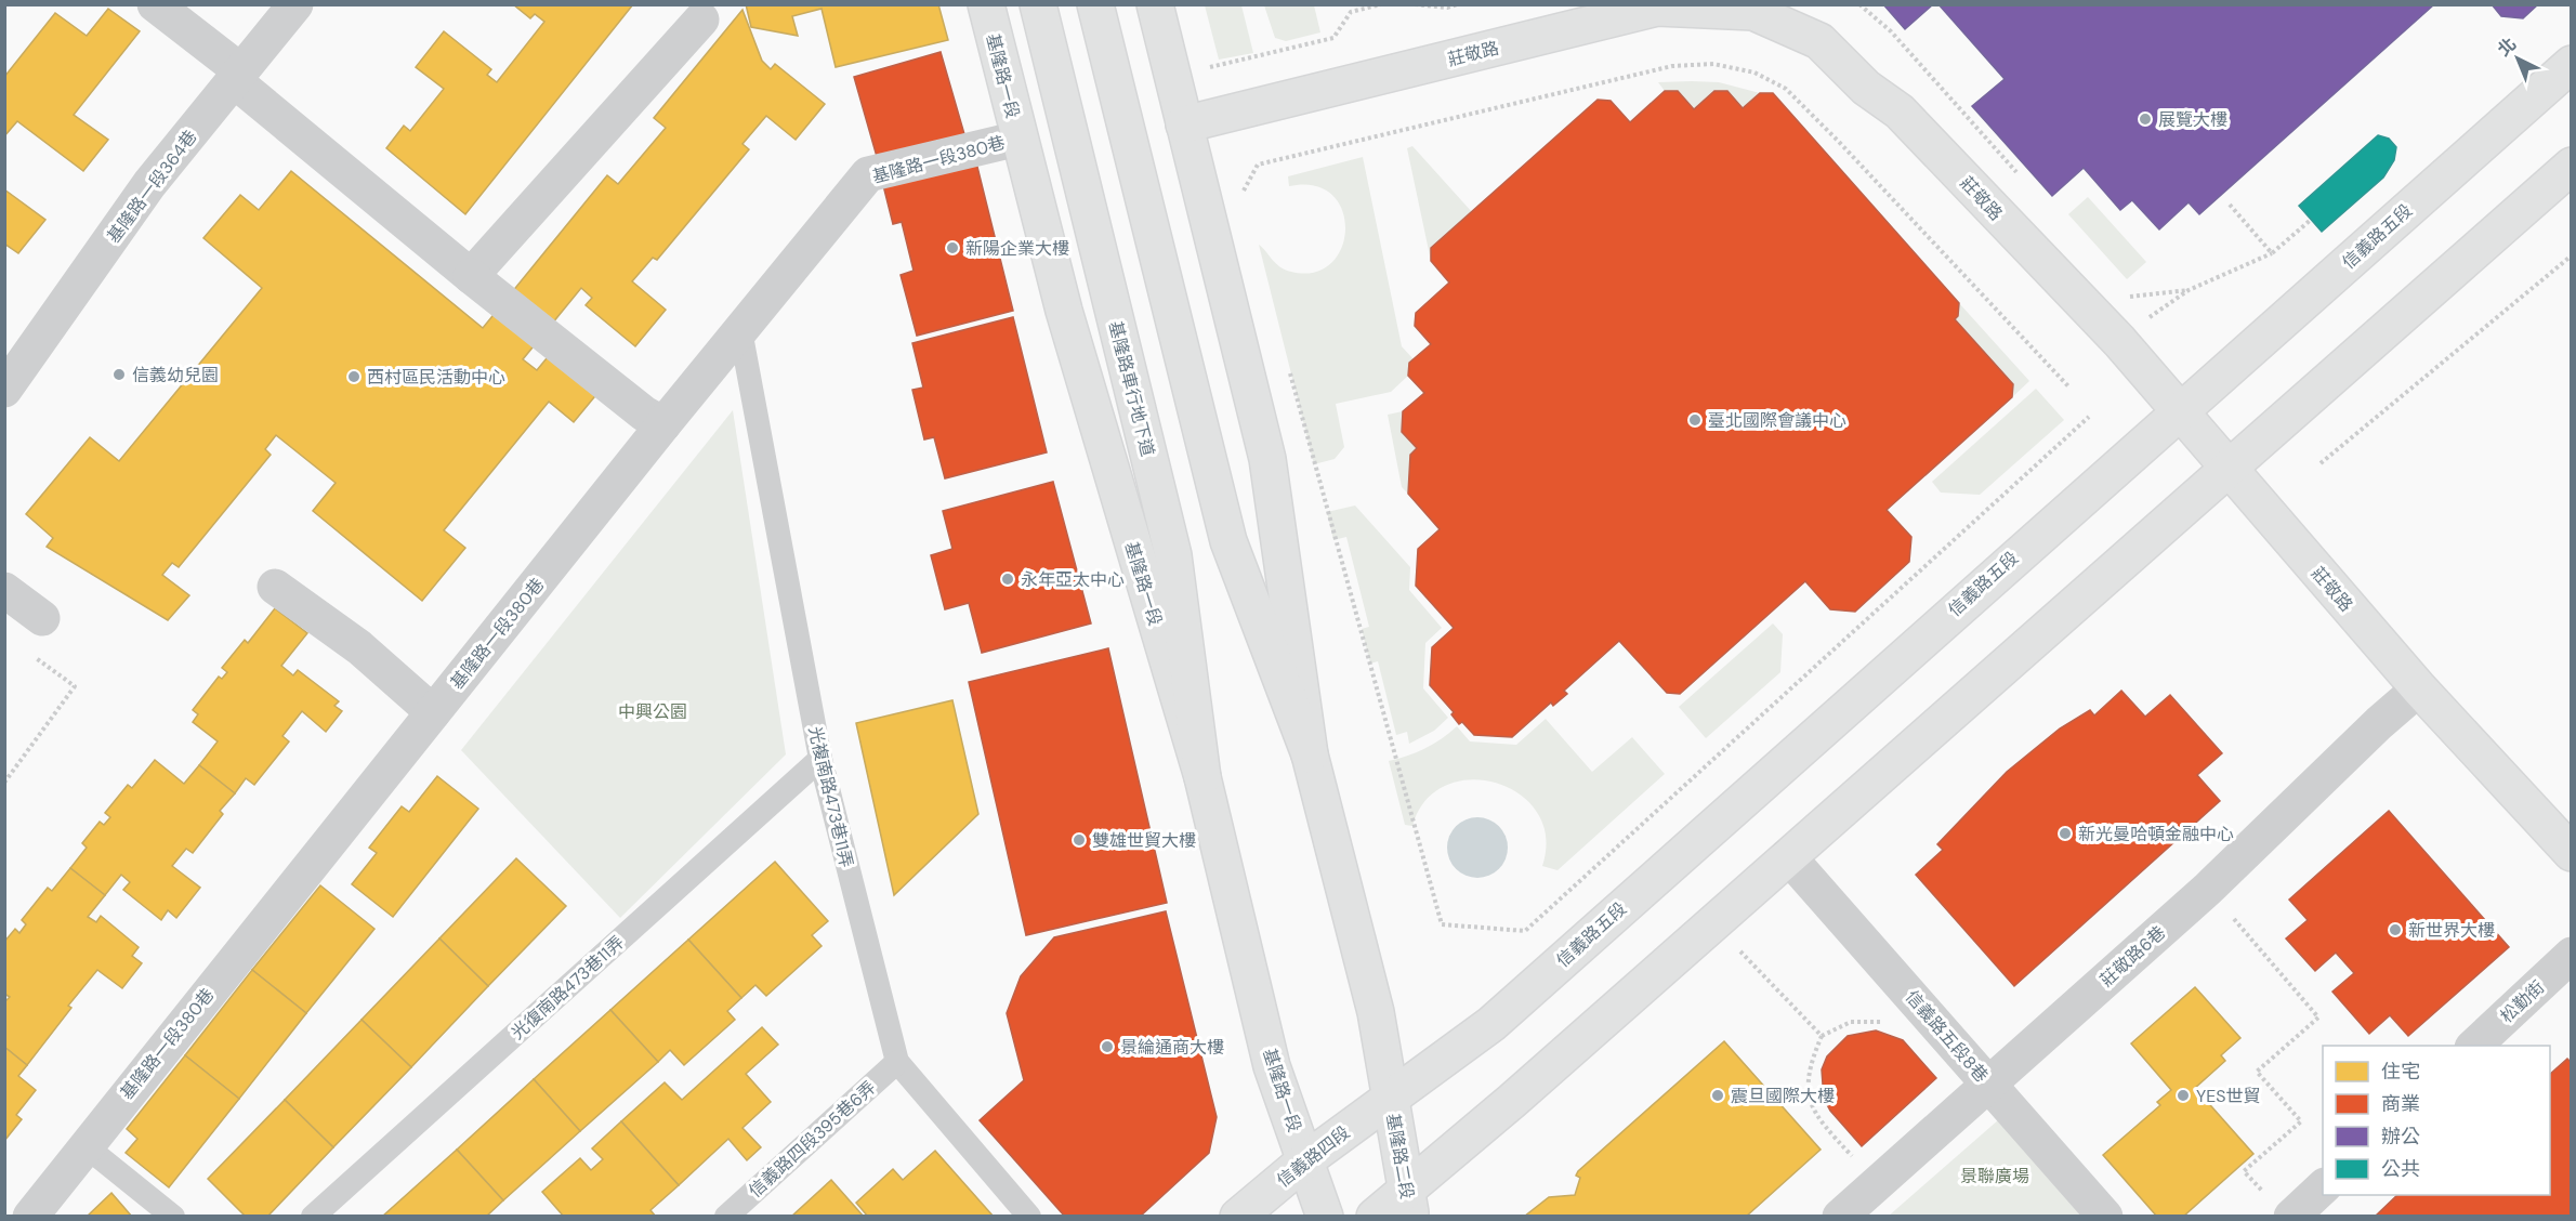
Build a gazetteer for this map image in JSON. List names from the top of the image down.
{
  "streets": {
    "main road": [
      "莊敬路",
      "基隆路一段",
      "信義路五段",
      "基隆路車行地下道",
      "信義路四段",
      "基隆路二段"
    ],
    "street": [
      "基隆路一段380巷",
      "基隆路一段364巷",
      "莊敬路6巷",
      "松勤街",
      "信義路五段8巷"
    ],
    "lane": ["光複南路473巷11弄", "光復南路473巷11弄", "信義路四段395巷6弄"]
  },
  "crossings": [
    ["莊敬路", "信義路五段"],
    ["莊敬路", "莊敬路6巷"],
    ["基隆路一段", "基隆路一段380巷"],
    ["基隆路一段", "基隆路車行地下道"],
    ["基隆路一段", "信義路四段"],
    ["基隆路一段380巷", "光複南路473巷11弄"],
    ["信義路五段", "信義路四段"],
    ["信義路五段", "基隆路二段"],
    ["光複南路473巷11弄", "光復南路473巷11弄"],
    ["光複南路473巷11弄", "信義路四段395巷6弄"],
    ["莊敬路6巷", "信義路五段8巷"],
    ["信義路四段", "基隆路二段"]
  ],
  "parks": ["中興公園", "景聯廣場"],
  "places": [
    "展覽大樓",
    "新陽企業大樓",
    "信義幼兒園",
    "西村區民活動中心",
    "臺北國際會議中心",
    "永年亞太中心",
    "新光曼哈頓金融中心",
    "雙雄世貿大樓",
    "新世界大樓",
    "景綸通商大樓",
    "震旦國際大樓",
    "YES世貿"
  ],
  "legend": [
    "住宅",
    "商業",
    "辦公",
    "公共"
  ],
  "north": "top left"
}
